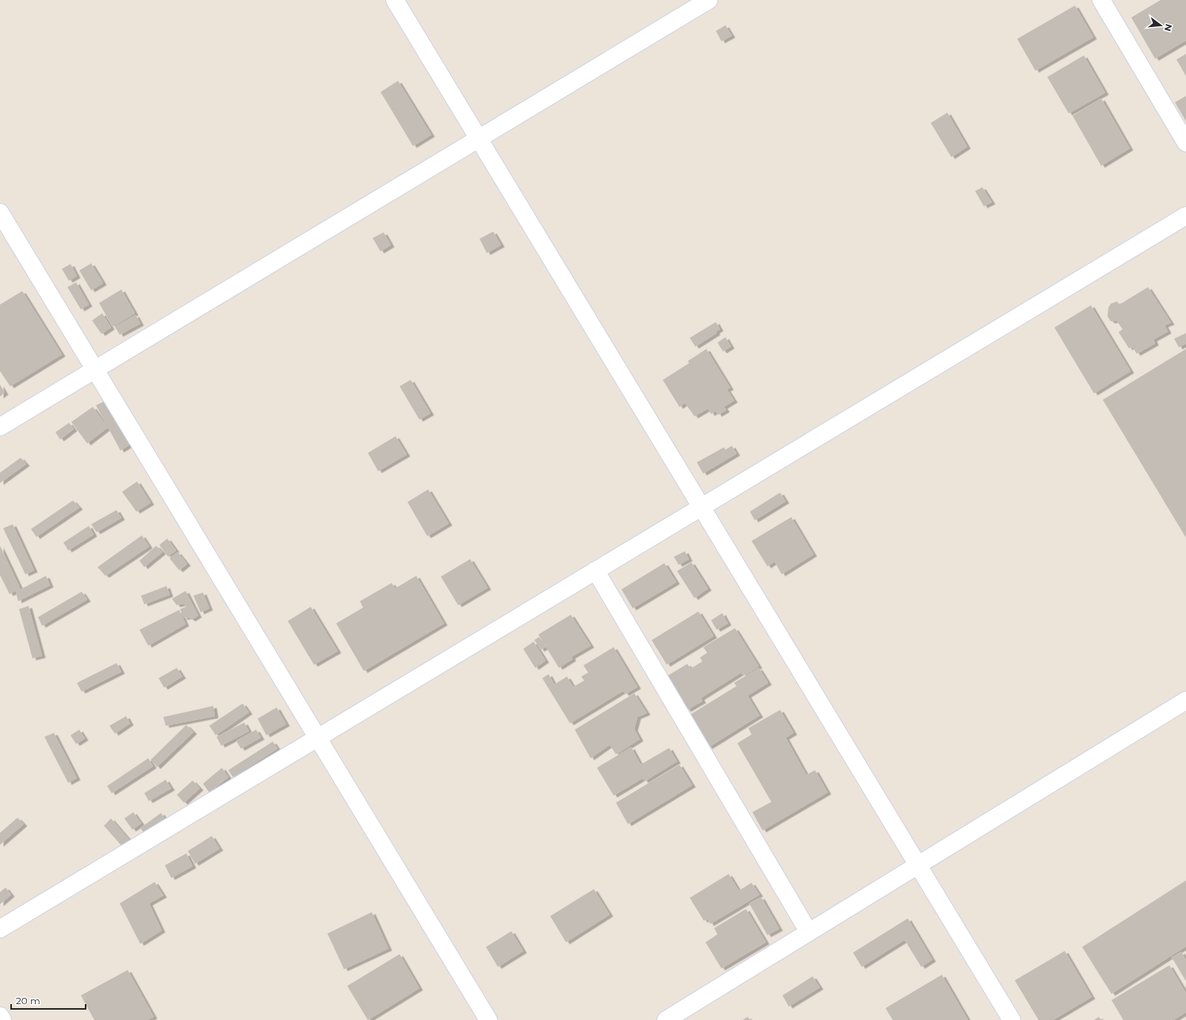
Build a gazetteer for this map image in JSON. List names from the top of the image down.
{
  "scale_bar": "20 m",
  "north": "right"
}
